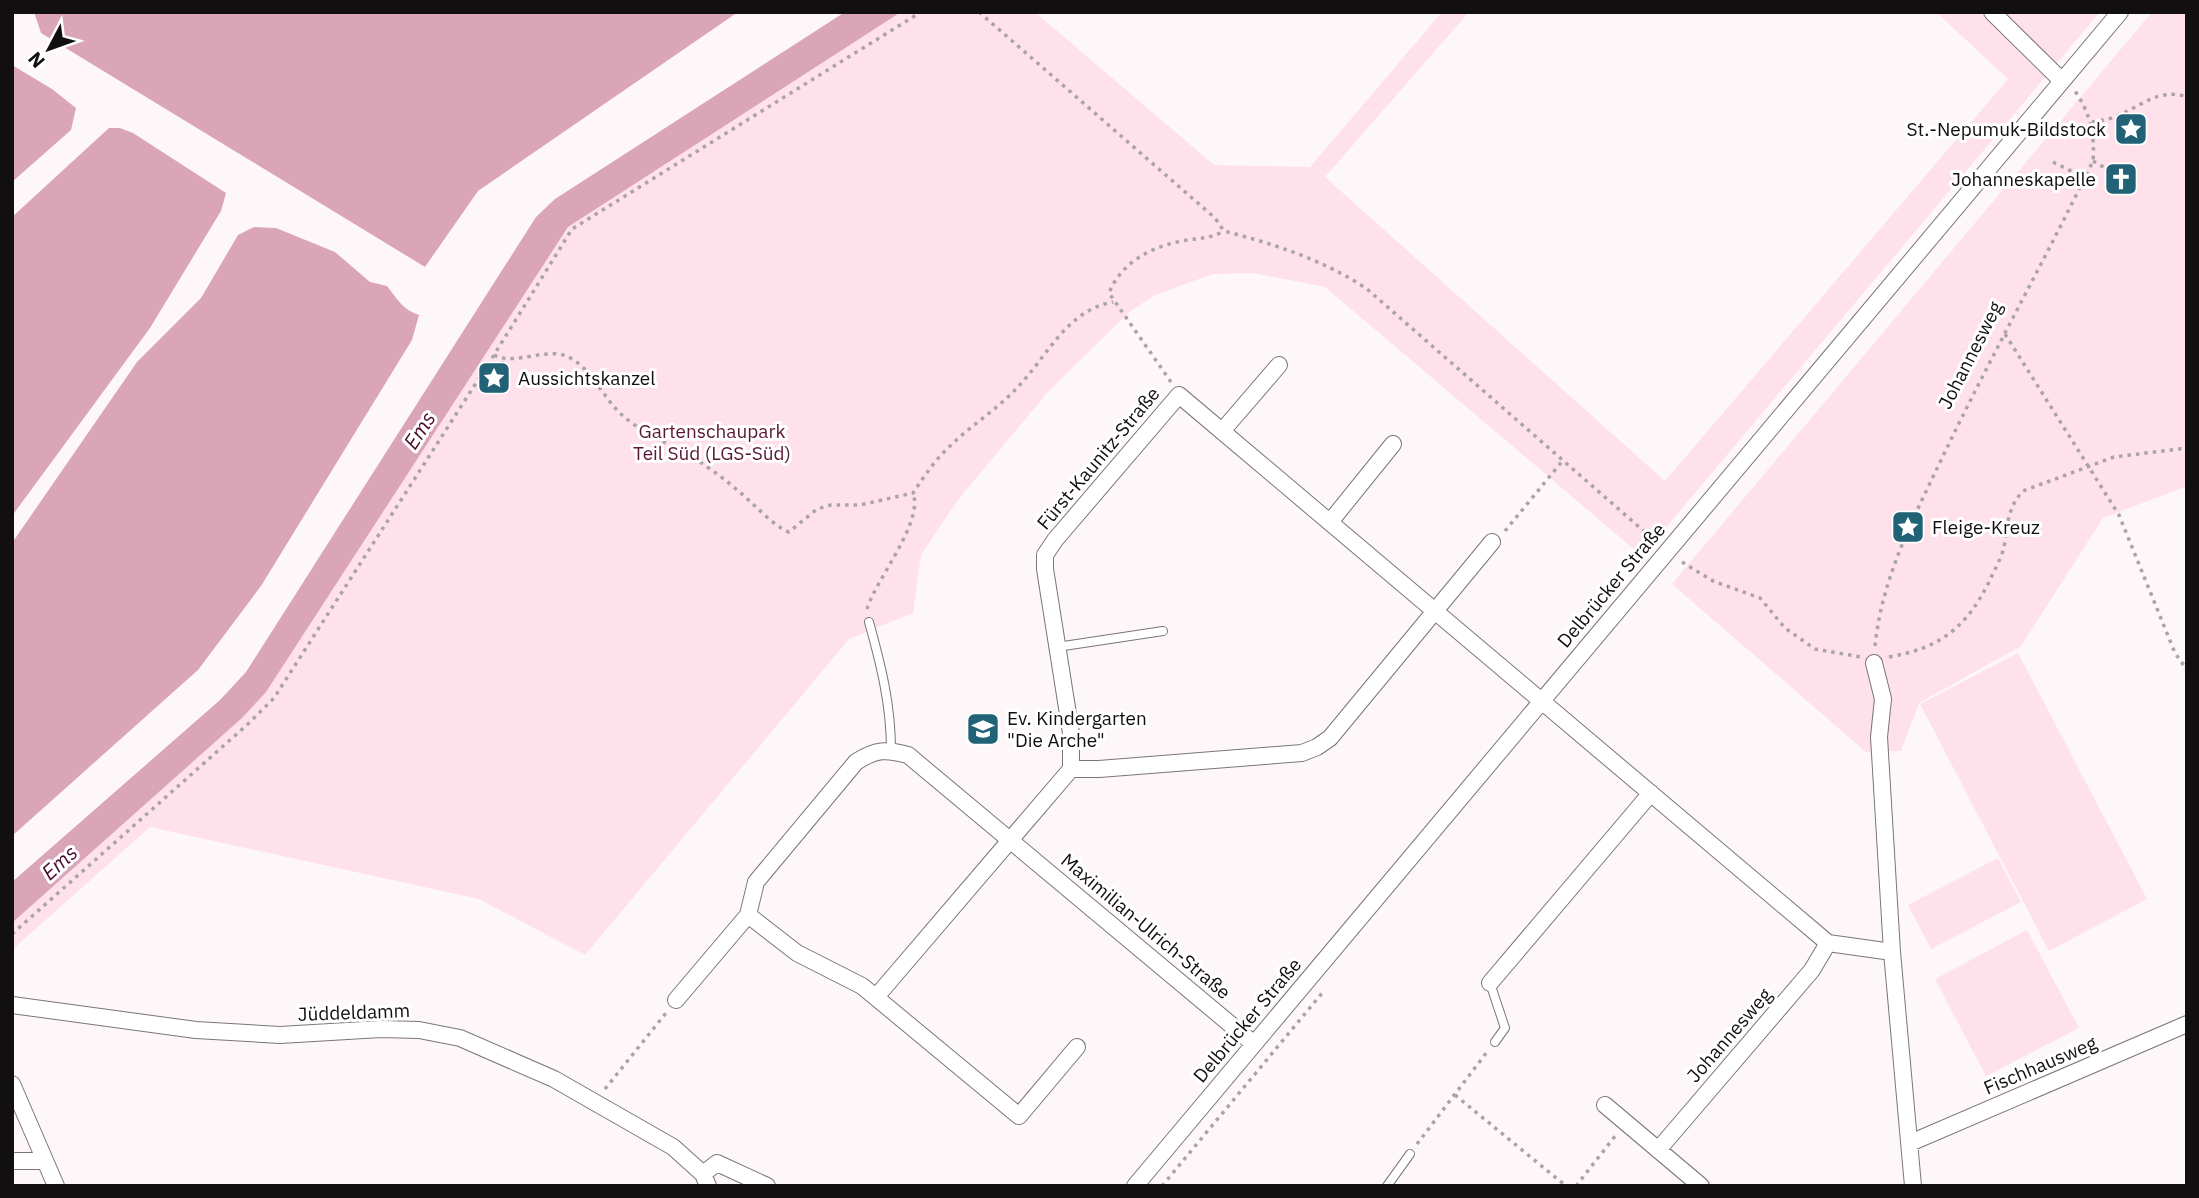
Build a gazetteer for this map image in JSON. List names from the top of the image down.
{
  "streets": {
    "street": [
      "Johannesweg",
      "Fürst-Kaunitz-Straße",
      "Delbrücker Straße",
      "Maximilian-Ulrich-Straße",
      "Jüddeldamm",
      "Fischhausweg"
    ]
  },
  "crossings": [
    ["Johannesweg", "Delbrücker Straße"],
    ["Fürst-Kaunitz-Straße", "Delbrücker Straße"],
    ["Delbrücker Straße", "Maximilian-Ulrich-Straße"]
  ],
  "water": ["Ems"],
  "parks": ["Gartenschaupark Teil Süd (LGS-Süd)"],
  "places": {
    "place": ["St.-Nepumuk-Bildstock", "Aussichtskanzel", "Fleige-Kreuz"],
    "church": ["Johanneskapelle"],
    "school or university": ["Ev. Kindergarten \"Die Arche\""]
  },
  "north": "bottom left"
}
